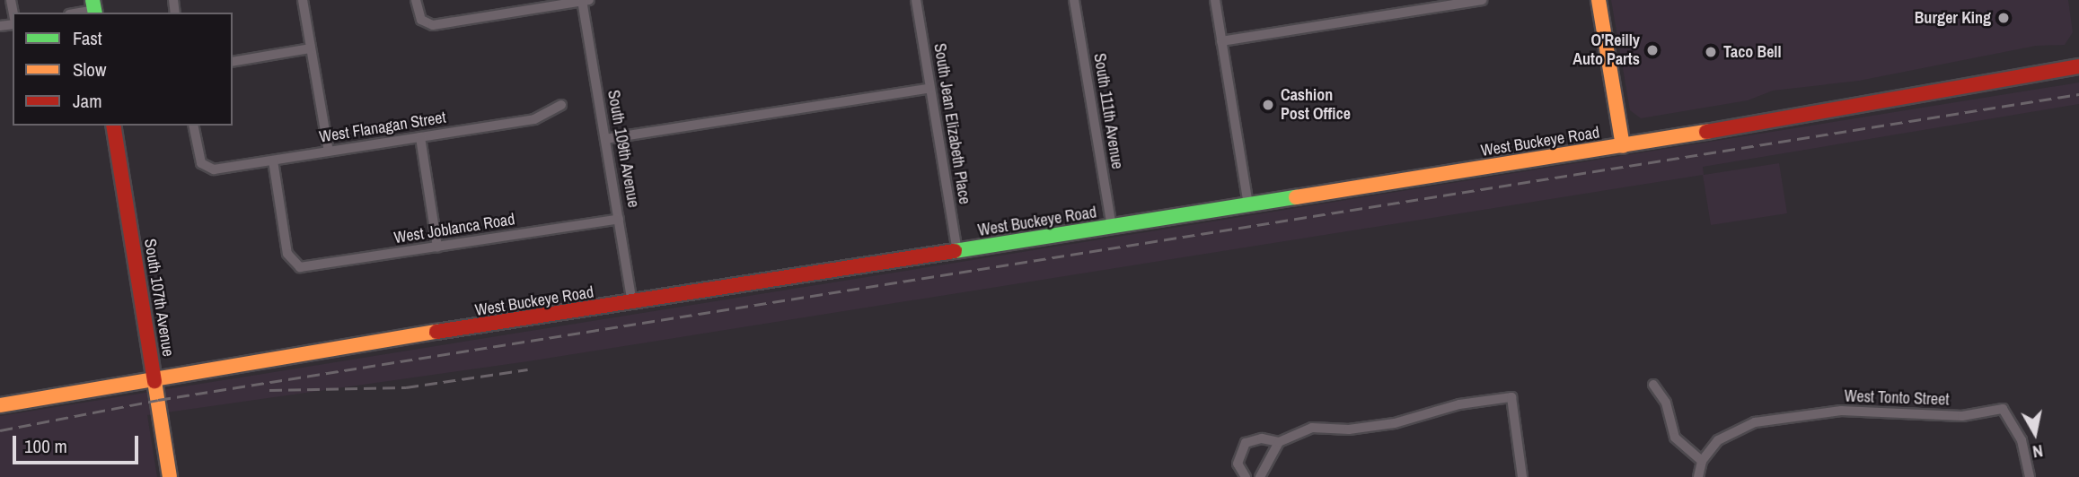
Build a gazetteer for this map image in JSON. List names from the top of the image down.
{
  "streets": {
    "main road": ["West Buckeye Road", "South 107th Avenue"],
    "street": [
      "South 111th Avenue",
      "South Jean Elizabeth Place",
      "West Flanagan Street",
      "South 109th Avenue",
      "West Joblanca Road",
      "West Tonto Street"
    ]
  },
  "crossings": [
    ["South 111th Avenue", "West Buckeye Road"],
    ["South Jean Elizabeth Place", "West Buckeye Road"],
    ["West Flanagan Street", "West Joblanca Road"],
    ["West Buckeye Road", "South 109th Avenue"],
    ["West Buckeye Road", "South 107th Avenue"],
    ["South 109th Avenue", "West Joblanca Road"]
  ],
  "places": [
    "Burger King",
    "O'Reilly Auto Parts",
    "Taco Bell",
    "Cashion Post Office"
  ],
  "legend": ["Fast", "Slow", "Jam"],
  "scale_bar": "100 m",
  "north": "bottom"
}
